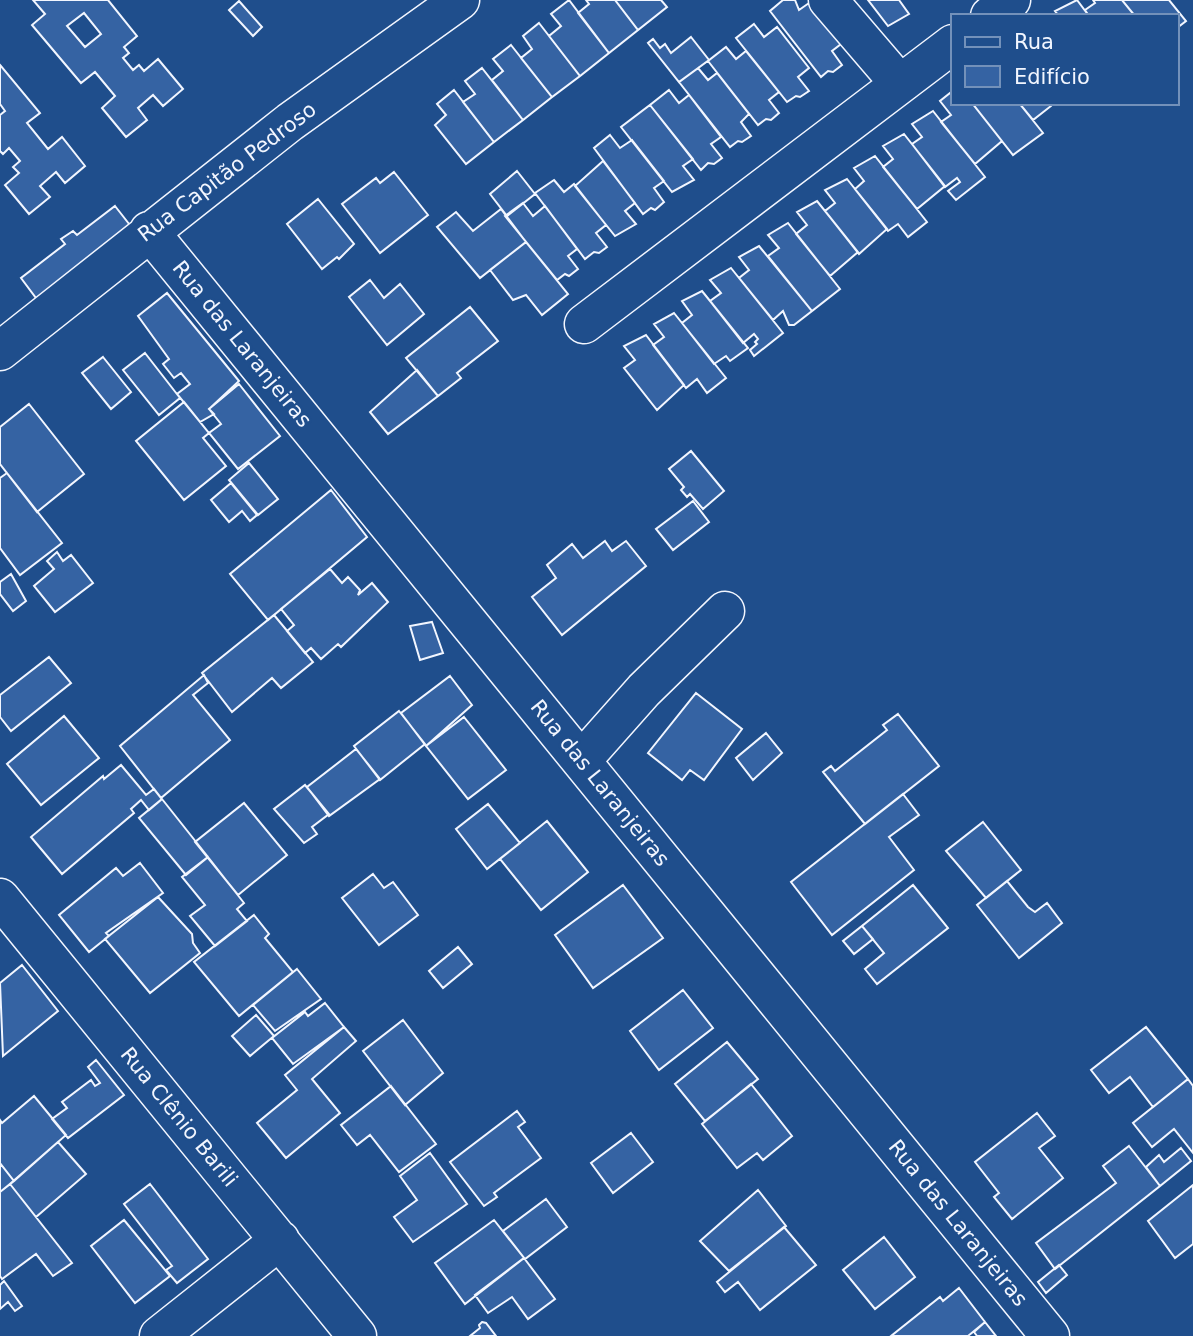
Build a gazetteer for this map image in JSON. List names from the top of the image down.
{
  "streets": {
    "street": ["Rua Capitão Pedroso", "Rua das Laranjeiras", "Rua Clênio Barili"]
  },
  "crossings": [
    ["Rua Capitão Pedroso", "Rua das Laranjeiras"]
  ],
  "legend": ["Rua", "Edifício"]
}
